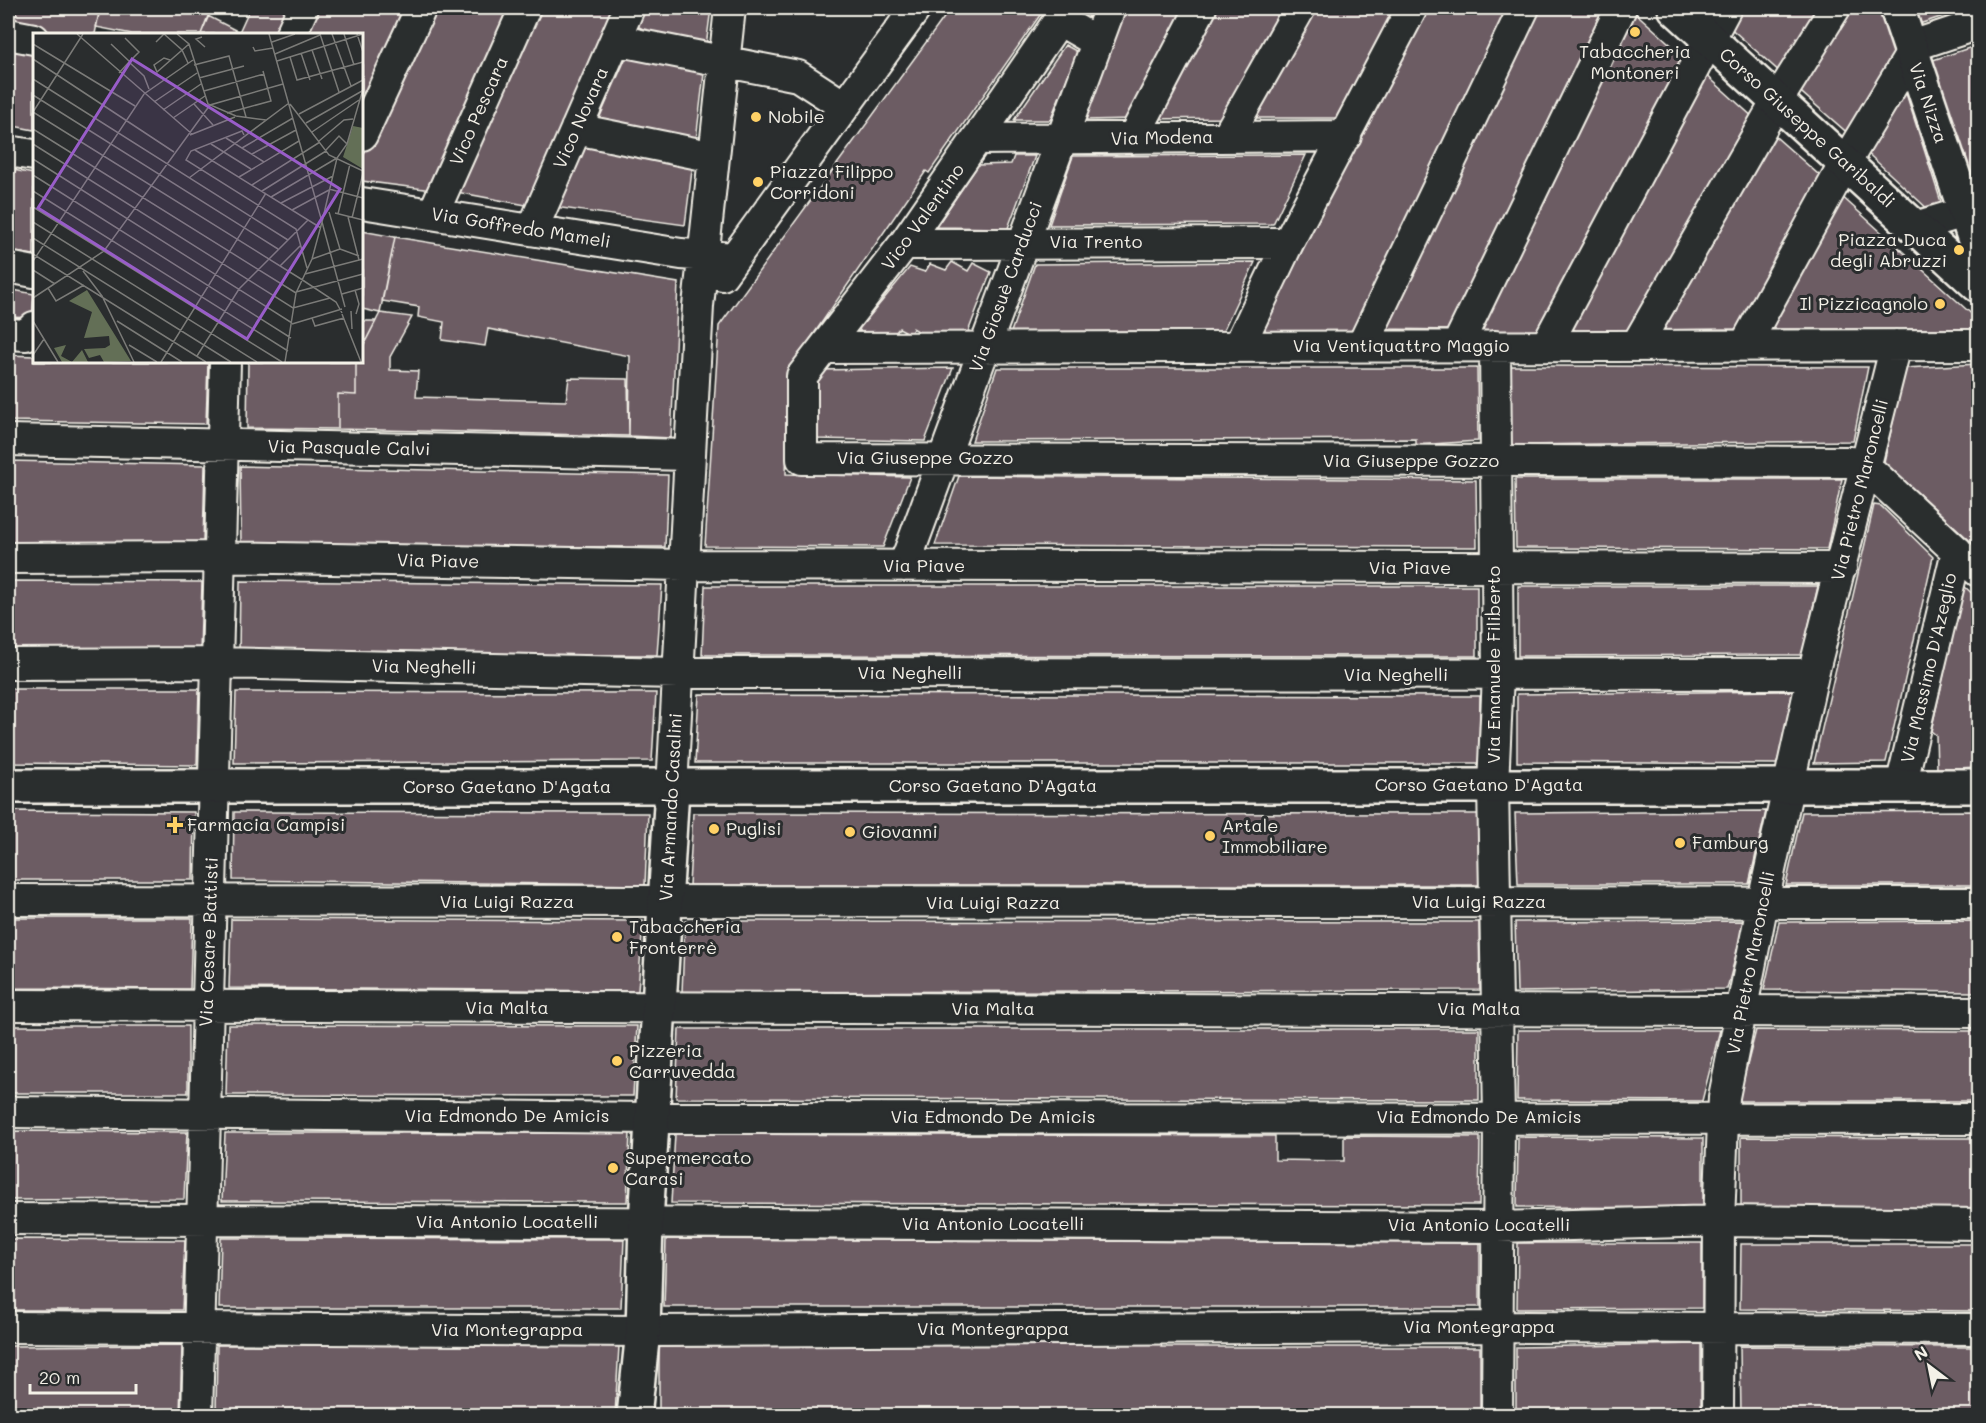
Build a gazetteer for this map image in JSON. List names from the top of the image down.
{
  "streets": {
    "street": [
      "Via Nizza",
      "Vico Pescara",
      "Vico Novara",
      "Corso Giuseppe Garibaldi",
      "Via Modena",
      "Vico Valentino",
      "Via Goffredo Mameli",
      "Via Trento",
      "Via Giosuè Carducci",
      "Via Ventiquattro Maggio",
      "Via Pasquale Calvi",
      "Via Giuseppe Gozzo",
      "Via Pietro Maroncelli",
      "Via Piave",
      "Via Emanuele Filiberto",
      "Via Neghelli",
      "Via Massimo D'Azeglio",
      "Corso Gaetano D'Agata",
      "Via Armando Casalini",
      "Via Luigi Razza",
      "Via Cesare Battisti",
      "Via Malta",
      "Via Edmondo De Amicis",
      "Via Antonio Locatelli",
      "Via Montegrappa"
    ]
  },
  "crossings": [
    ["Via Nizza", "Corso Giuseppe Garibaldi"],
    ["Vico Pescara", "Via Goffredo Mameli"],
    ["Vico Novara", "Via Goffredo Mameli"],
    ["Via Modena", "Vico Valentino"],
    ["Via Modena", "Via Giosuè Carducci"],
    ["Vico Valentino", "Via Trento"],
    ["Vico Valentino", "Via Giosuè Carducci"],
    ["Vico Valentino", "Via Ventiquattro Maggio"],
    ["Vico Valentino", "Via Giuseppe Gozzo"],
    ["Via Goffredo Mameli", "Via Armando Casalini"],
    ["Via Trento", "Via Giosuè Carducci"],
    ["Via Giosuè Carducci", "Via Ventiquattro Maggio"],
    ["Via Giosuè Carducci", "Via Giuseppe Gozzo"],
    ["Via Giosuè Carducci", "Via Piave"],
    ["Via Ventiquattro Maggio", "Via Pietro Maroncelli"],
    ["Via Ventiquattro Maggio", "Via Emanuele Filiberto"],
    ["Via Pasquale Calvi", "Via Armando Casalini"],
    ["Via Pasquale Calvi", "Via Cesare Battisti"],
    ["Via Giuseppe Gozzo", "Via Pietro Maroncelli"],
    ["Via Giuseppe Gozzo", "Via Emanuele Filiberto"],
    ["Via Pietro Maroncelli", "Via Piave"],
    ["Via Pietro Maroncelli", "Via Neghelli"],
    ["Via Pietro Maroncelli", "Corso Gaetano D'Agata"],
    ["Via Pietro Maroncelli", "Via Luigi Razza"],
    ["Via Pietro Maroncelli", "Via Malta"],
    ["Via Pietro Maroncelli", "Via Edmondo De Amicis"],
    ["Via Pietro Maroncelli", "Via Antonio Locatelli"],
    ["Via Pietro Maroncelli", "Via Montegrappa"],
    ["Via Piave", "Via Emanuele Filiberto"],
    ["Via Piave", "Via Armando Casalini"],
    ["Via Piave", "Via Cesare Battisti"],
    ["Via Emanuele Filiberto", "Via Neghelli"],
    ["Via Emanuele Filiberto", "Corso Gaetano D'Agata"],
    ["Via Emanuele Filiberto", "Via Luigi Razza"],
    ["Via Emanuele Filiberto", "Via Malta"],
    ["Via Emanuele Filiberto", "Via Edmondo De Amicis"],
    ["Via Emanuele Filiberto", "Via Antonio Locatelli"],
    ["Via Emanuele Filiberto", "Via Montegrappa"],
    ["Via Neghelli", "Via Armando Casalini"],
    ["Via Neghelli", "Via Cesare Battisti"],
    ["Via Massimo D'Azeglio", "Corso Gaetano D'Agata"],
    ["Corso Gaetano D'Agata", "Via Armando Casalini"],
    ["Corso Gaetano D'Agata", "Via Cesare Battisti"],
    ["Via Armando Casalini", "Via Luigi Razza"],
    ["Via Armando Casalini", "Via Malta"],
    ["Via Armando Casalini", "Via Edmondo De Amicis"],
    ["Via Armando Casalini", "Via Antonio Locatelli"],
    ["Via Armando Casalini", "Via Montegrappa"],
    ["Via Luigi Razza", "Via Cesare Battisti"],
    ["Via Cesare Battisti", "Via Malta"],
    ["Via Cesare Battisti", "Via Edmondo De Amicis"],
    ["Via Cesare Battisti", "Via Antonio Locatelli"],
    ["Via Cesare Battisti", "Via Montegrappa"]
  ],
  "places": {
    "other": [
      "Tabaccheria Montoneri",
      "Nobile",
      "Piazza Filippo Corridoni",
      "Piazza Duca degli Abruzzi",
      "Il Pizzicagnolo",
      "Puglisi",
      "Giovanni",
      "Artale Immobiliare",
      "Famburg",
      "Tabaccheria Fronterrè",
      "Pizzeria Carruvedda",
      "Supermercato Carasi"
    ],
    "health": ["Farmacia Campisi"]
  },
  "scale_bar": "20 m",
  "north": "top left"
}
